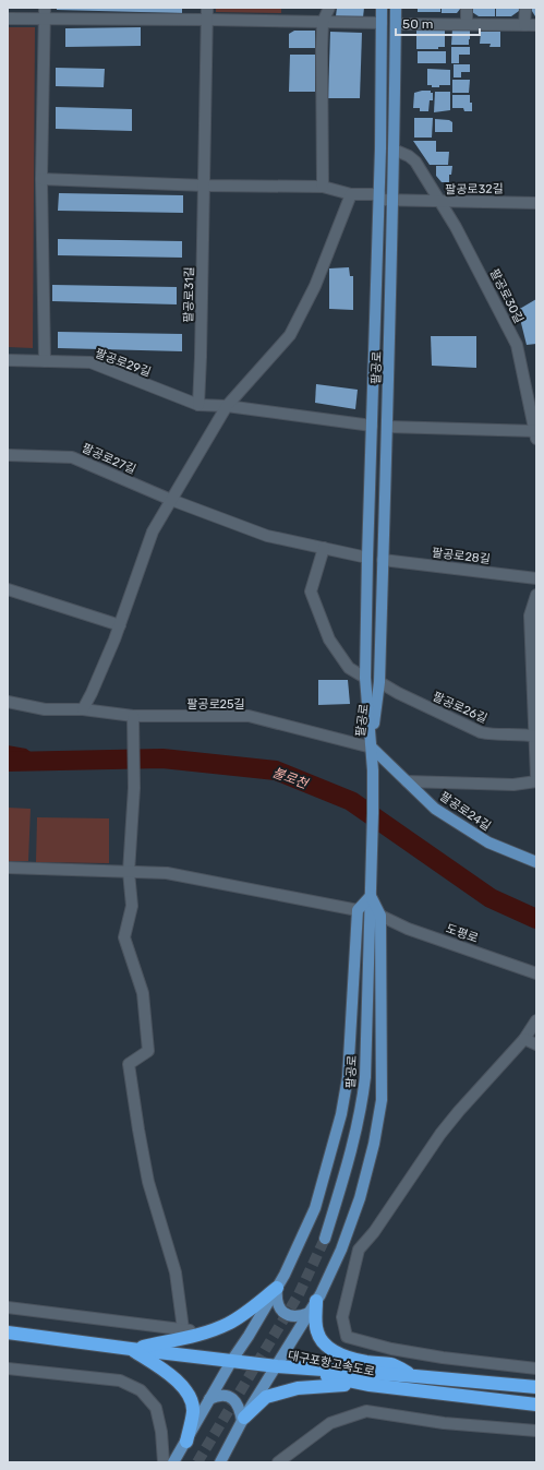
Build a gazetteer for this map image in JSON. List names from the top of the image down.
{
  "streets": {
    "highway": ["대구포항고속도로"],
    "main road": ["팔공로", "팔공로24길"],
    "street": [
      "팔공로32길",
      "팔공로31길",
      "팔공로30길",
      "팔공로29길",
      "팔공로27길",
      "팔공로28길",
      "팔공로25길",
      "팔공로26길",
      "도평로"
    ]
  },
  "crossings": [
    ["팔공로32길", "팔공로30길"],
    ["팔공로31길", "팔공로29길"],
    ["팔공로30길", "팔공로"],
    ["팔공로29길", "팔공로"],
    ["팔공로", "팔공로27길"],
    ["팔공로", "팔공로28길"],
    ["팔공로", "팔공로25길"],
    ["팔공로", "팔공로26길"],
    ["팔공로", "팔공로24길"],
    ["팔공로25길", "팔공로24길"]
  ],
  "water": ["불로천"],
  "scale_bar": "50 m"
}
